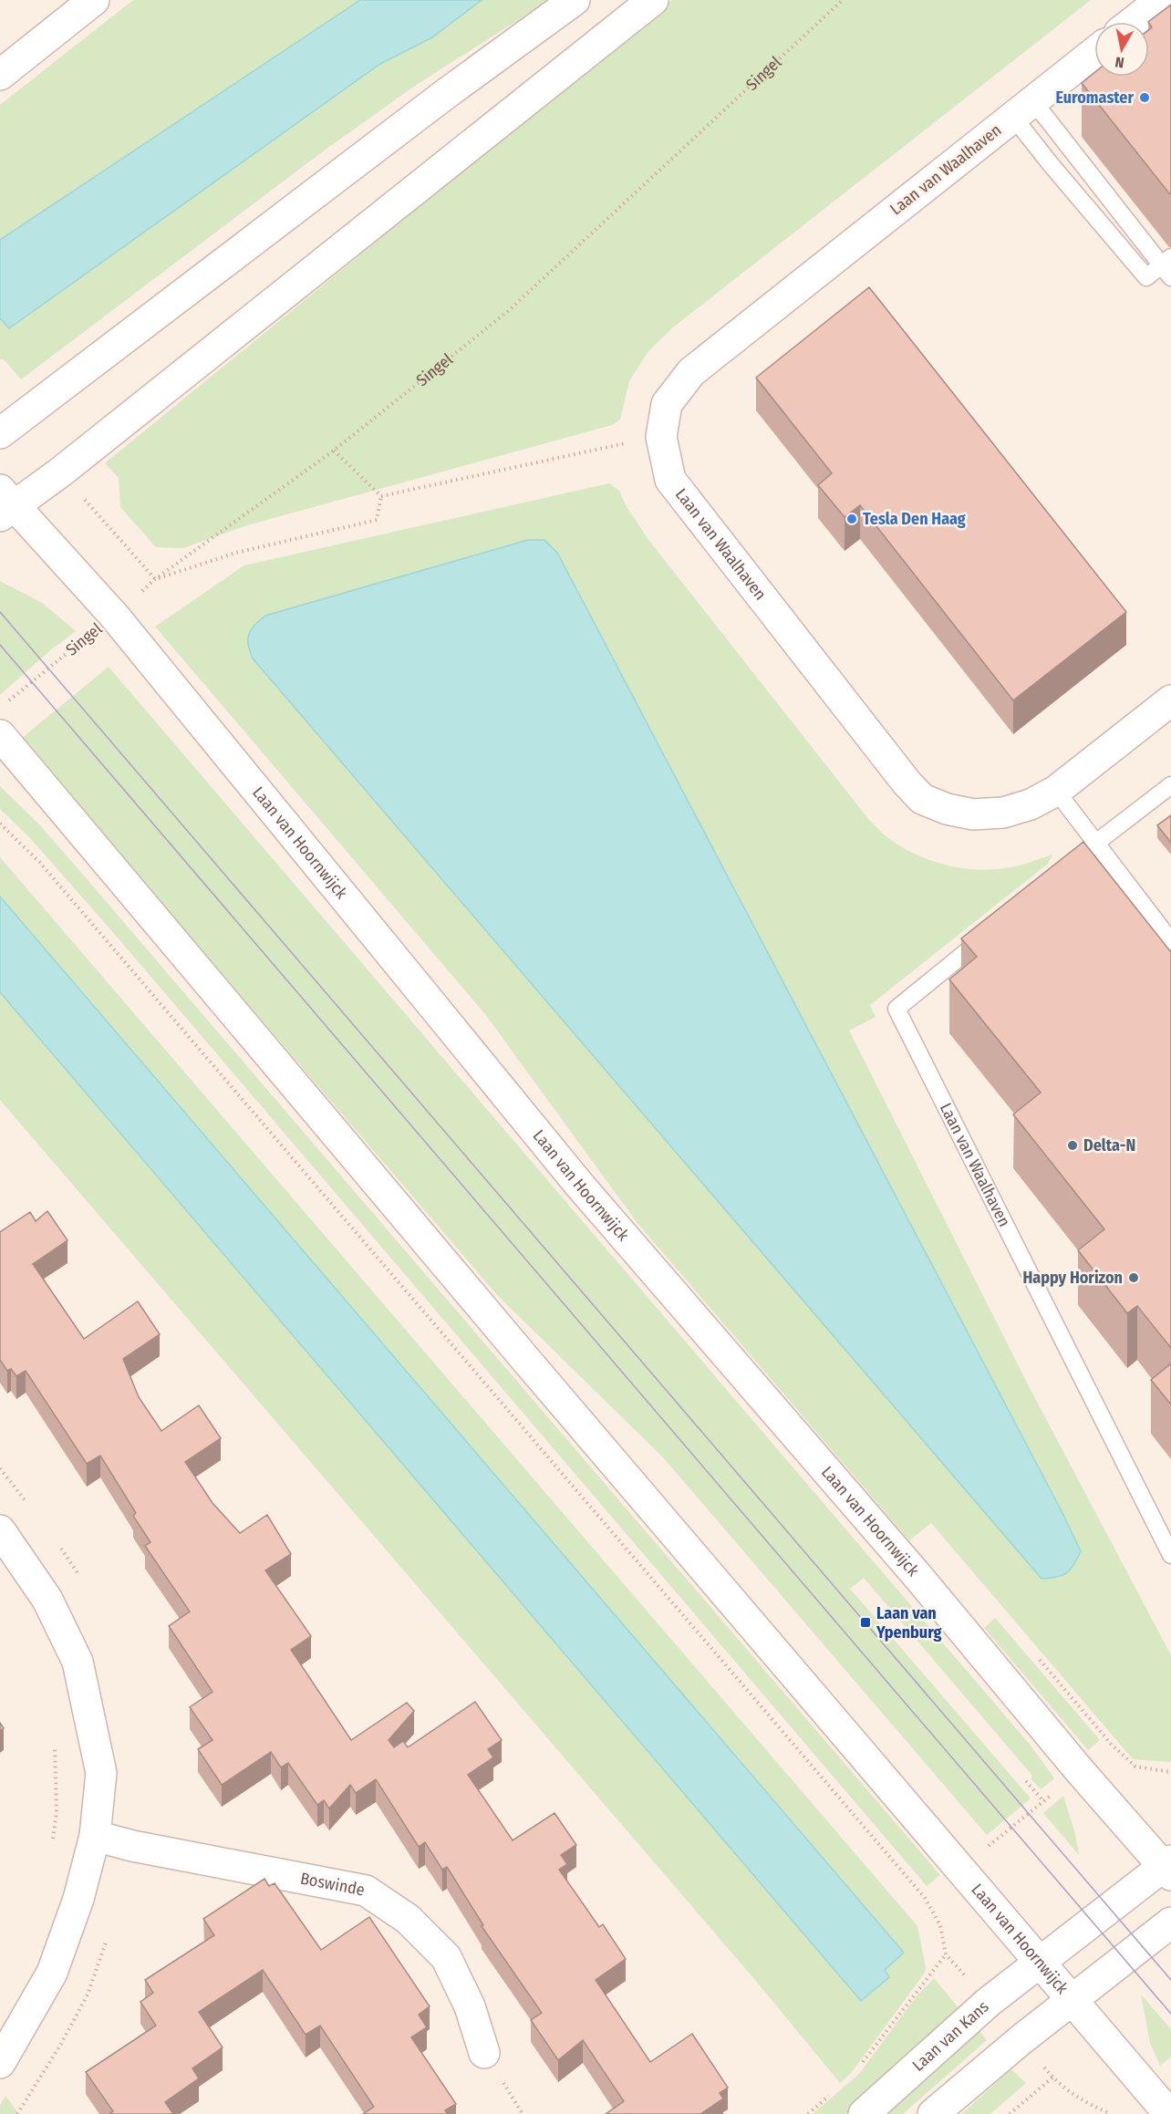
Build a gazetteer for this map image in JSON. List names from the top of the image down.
{
  "streets": {
    "main road": [
      "Laan van Waalhaven",
      "Laan van Hoornwijck",
      "Boswinde",
      "Laan van Kans"
    ],
    "path": ["Singel"]
  },
  "crossings": [
    ["Singel", "Laan van Hoornwijck"],
    ["Laan van Hoornwijck", "Laan van Kans"]
  ],
  "places": {
    "other": [
      "Euromaster",
      "Tesla Den Haag",
      "Delta-N",
      "Happy Horizon"
    ],
    "transit": ["Laan van Ypenburg"]
  },
  "north": "bottom"
}
